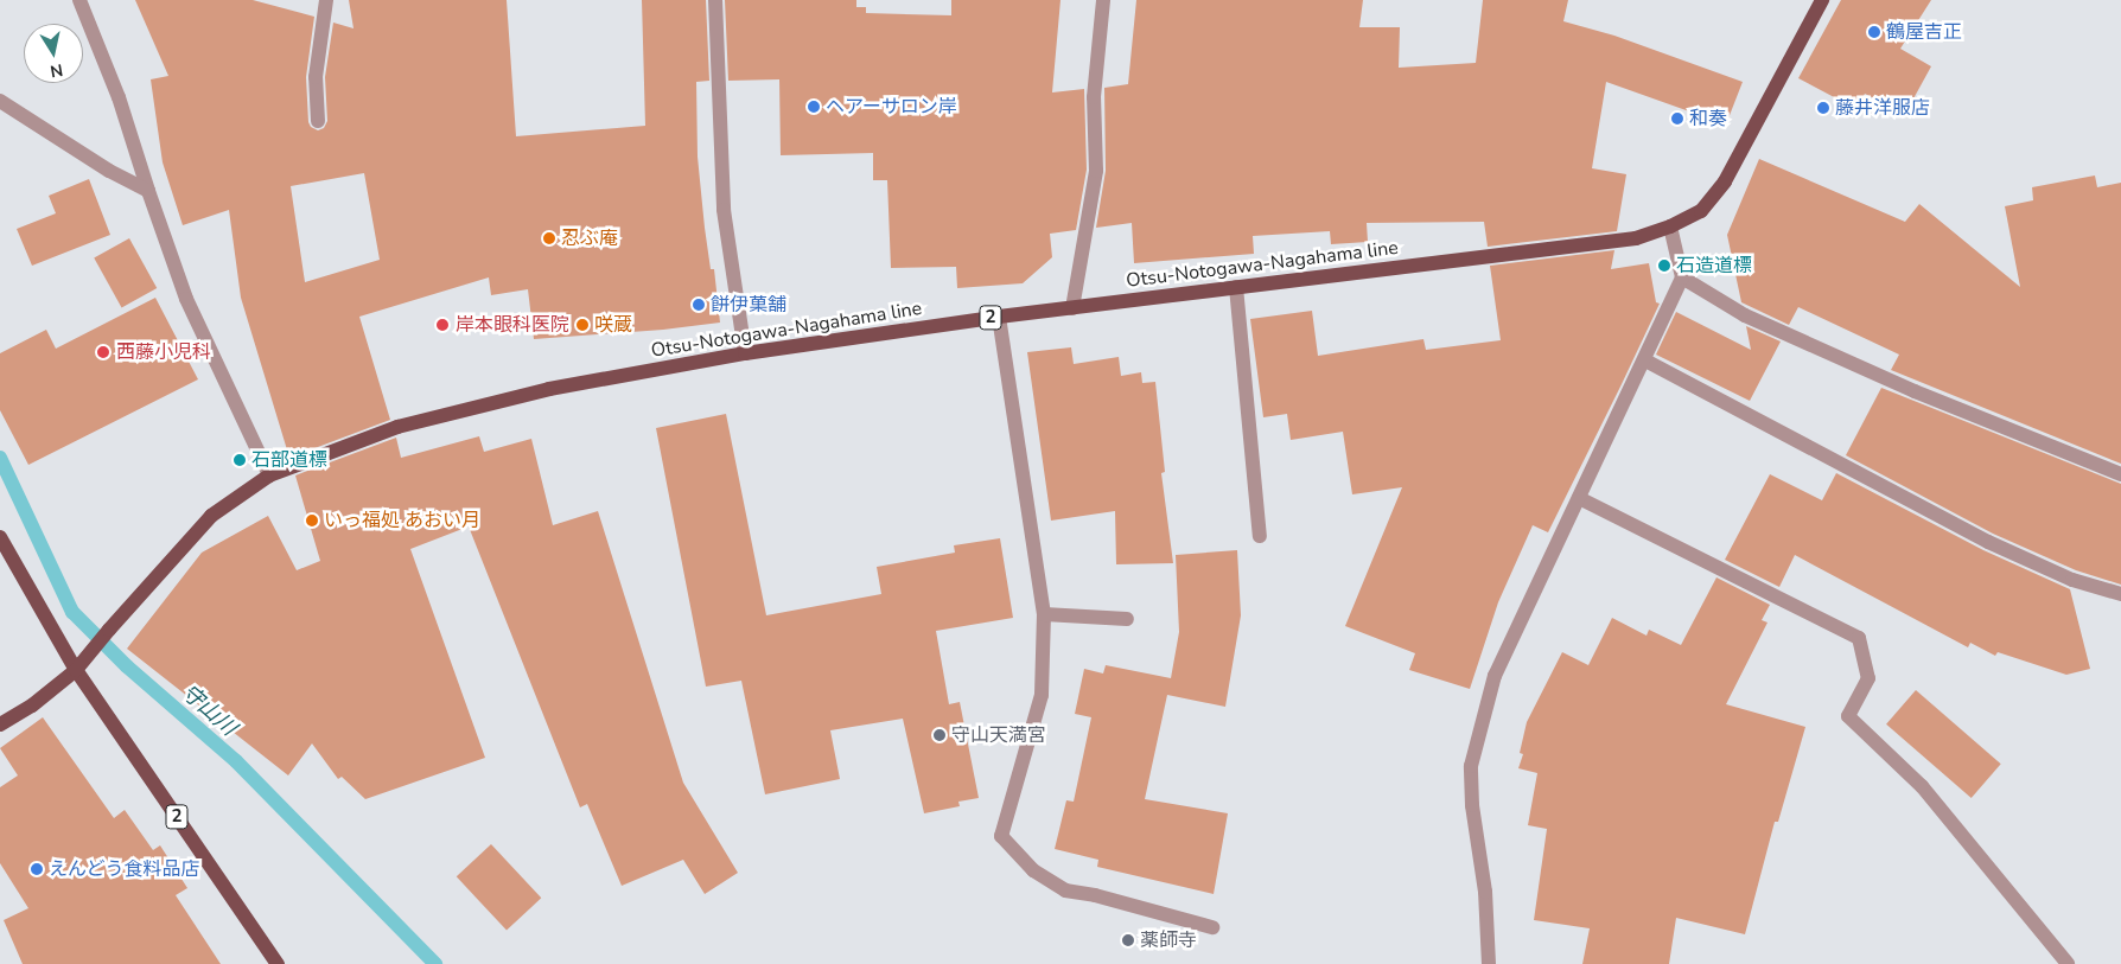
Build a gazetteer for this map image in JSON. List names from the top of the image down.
{
  "streets": {
    "main road": ["Otsu-Notogawa-Nagahama line", "2"]
  },
  "crossings": [
    ["Otsu-Notogawa-Nagahama line", "2"]
  ],
  "water": ["守山川"],
  "places": [
    "鶴屋吉正",
    "ヘアーサロン岸",
    "藤井洋服店",
    "和奏",
    "忍ぶ庵",
    "石造道標",
    "餅伊菓舗",
    "岸本眼科医院",
    "咲蔵",
    "西藤小児科",
    "石部道標",
    "いっ福処 あおい月",
    "守山天満宮",
    "えんどう食料品店",
    "薬師寺"
  ],
  "north": "bottom"
}
